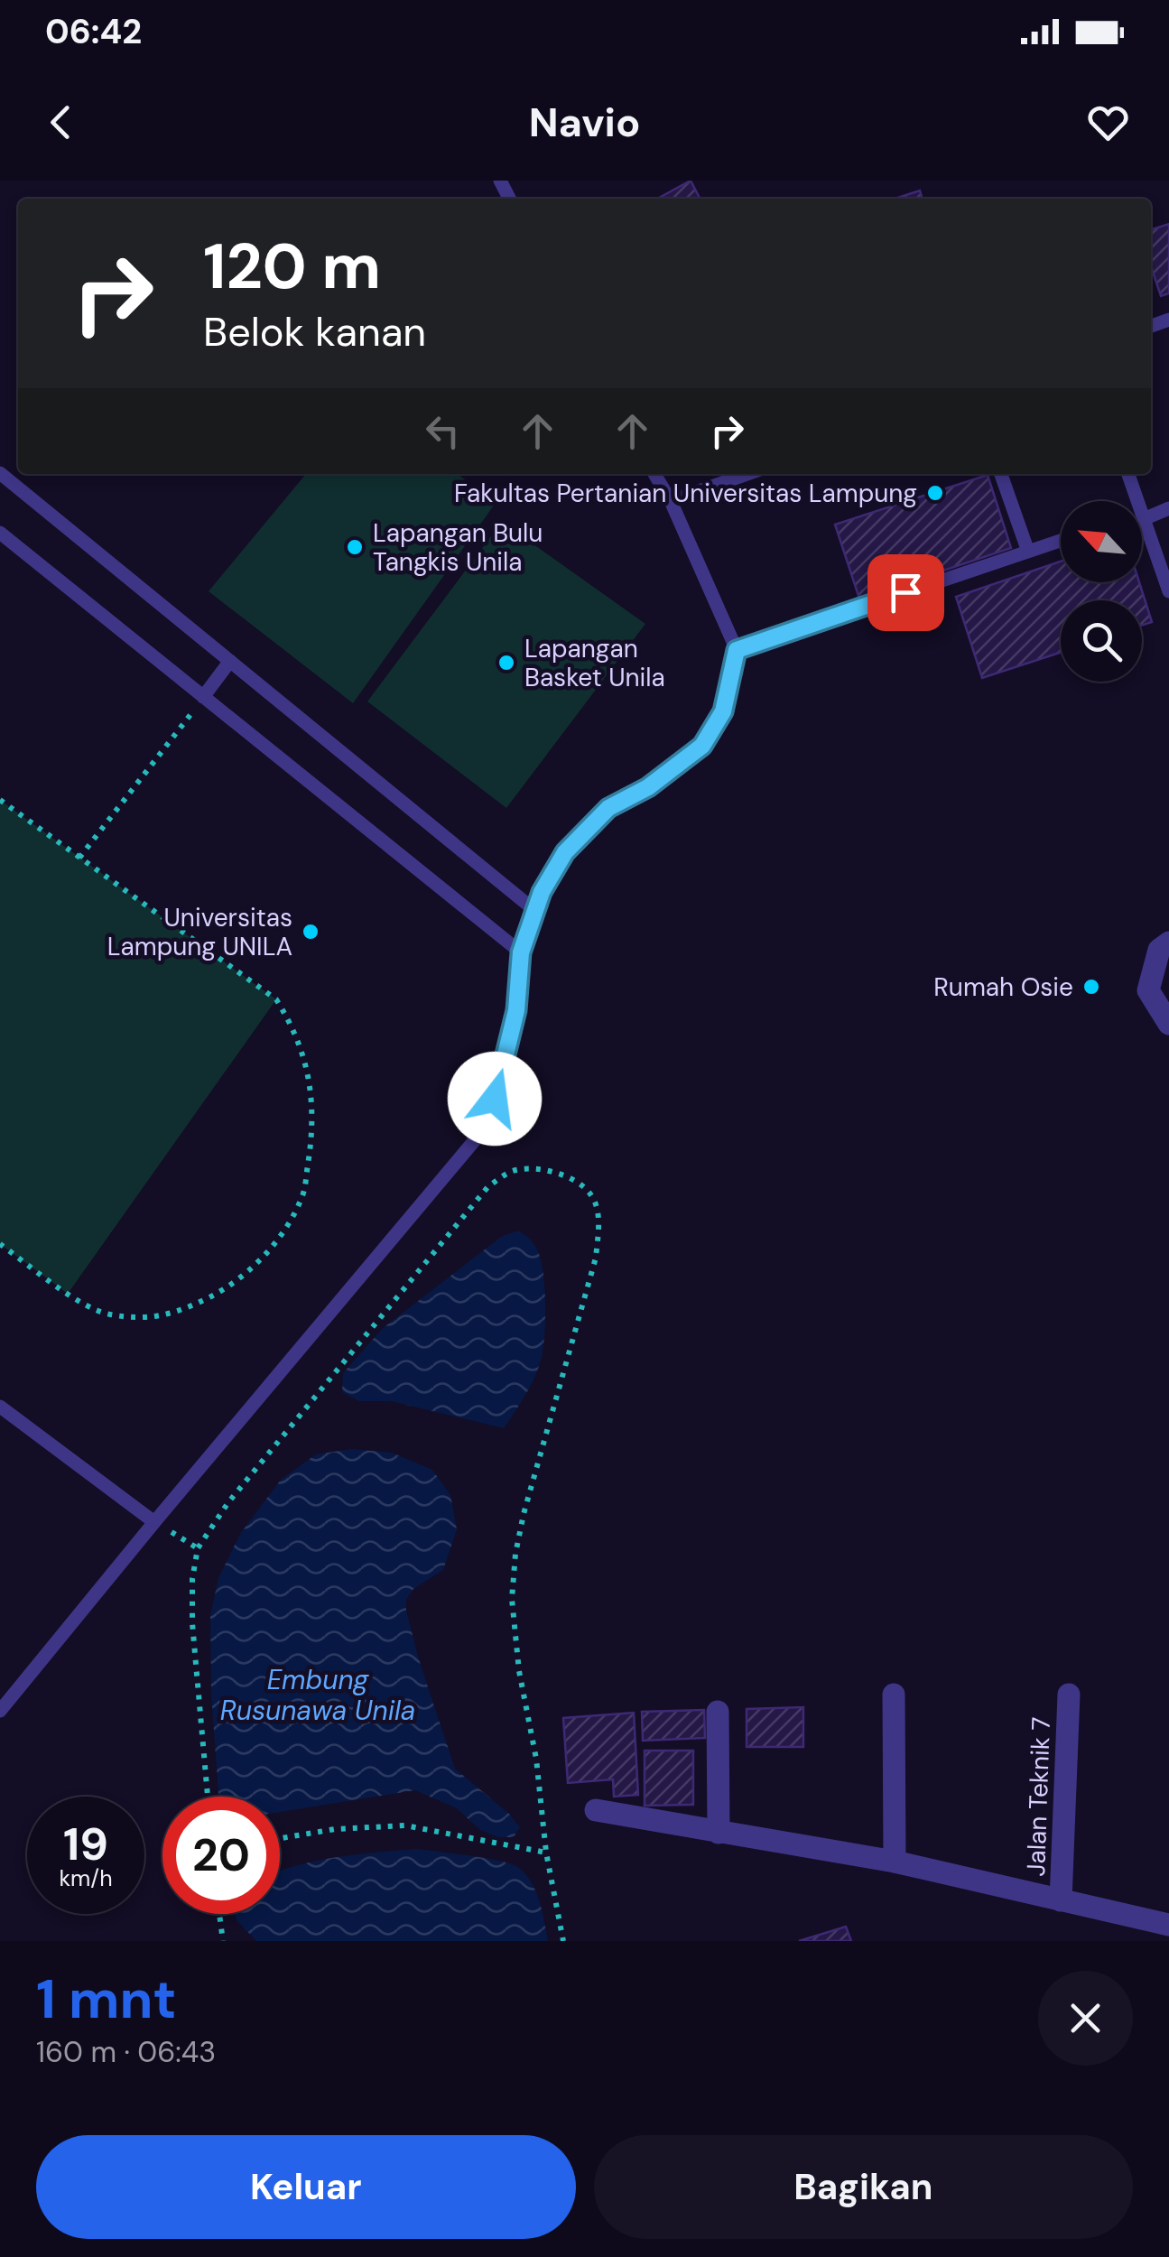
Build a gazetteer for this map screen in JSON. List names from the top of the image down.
{
  "streets": {
    "street": ["Jalan Teknik 7"]
  },
  "water": ["Embung Rusunawa Unila"],
  "places": [
    "Fakultas Pertanian Universitas Lampung",
    "Lapangan Bulu Tangkis Unila",
    "Lapangan Basket Unila",
    "Universitas Lampung UNILA",
    "Rumah Osie"
  ],
  "north": "top left",
  "page": {
    "status": "06:42",
    "header": "Navio",
    "turn": ["120 m", "Belok kanan"],
    "speed": "19 km/h",
    "limit": "20",
    "heading": ["1 mnt", "160 m · 06:43"],
    "buttons": ["Keluar", "Bagikan"]
  }
}
